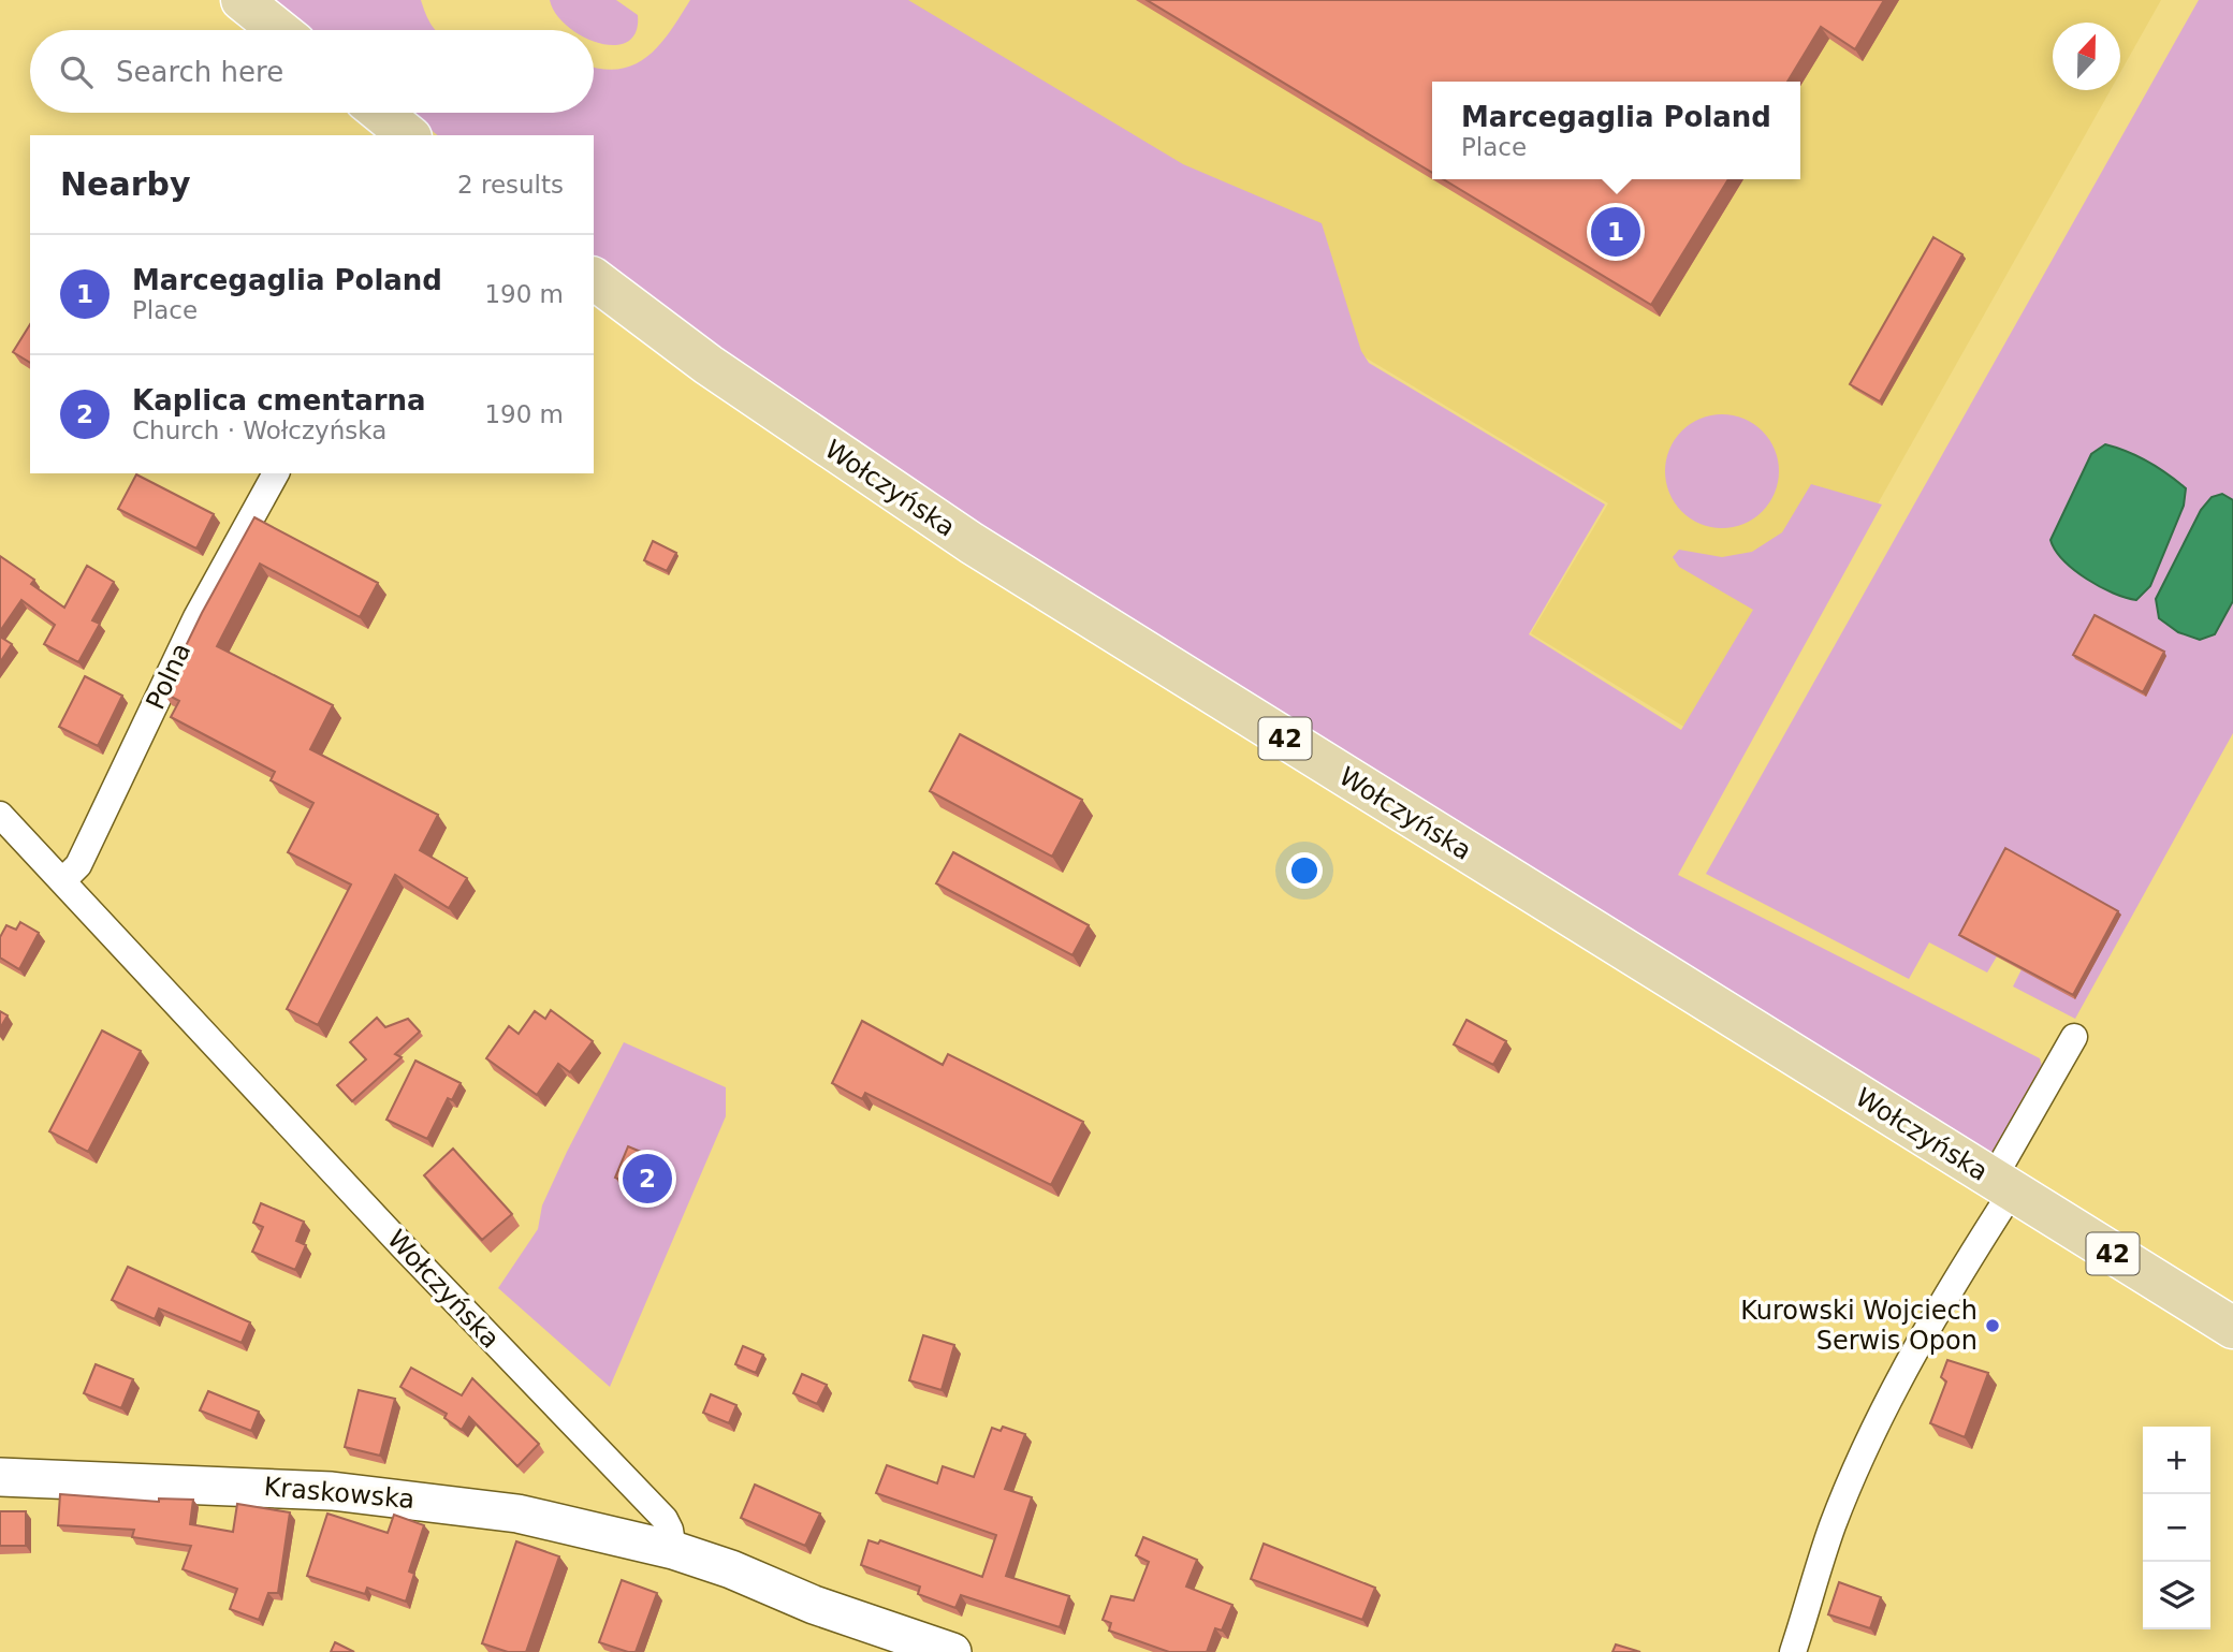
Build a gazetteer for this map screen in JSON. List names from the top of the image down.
{
  "streets": {
    "main road": ["Wołczyńska", "42"],
    "street": ["Polna", "Kraskowska"]
  },
  "crossings": [
    ["Wołczyńska", "Polna"],
    ["Wołczyńska", "Kraskowska"]
  ],
  "places": ["Kurowski Wojciech Serwis Opon"],
  "north": "top",
  "page": {
    "search": "Search here",
    "popup": ["Marcegaglia Poland", "Place"],
    "heading": ["Nearby", "2 results"],
    "pins": ["1", "2"],
    "list": [
      {
        "mark": "1",
        "name": "Marcegaglia Poland",
        "note": "Place",
        "value": "190 m"
      },
      {
        "mark": "2",
        "name": "Kaplica cmentarna",
        "note": "Church · Wołczyńska",
        "value": "190 m"
      }
    ],
    "map_buttons": ["+", "−"]
  }
}
